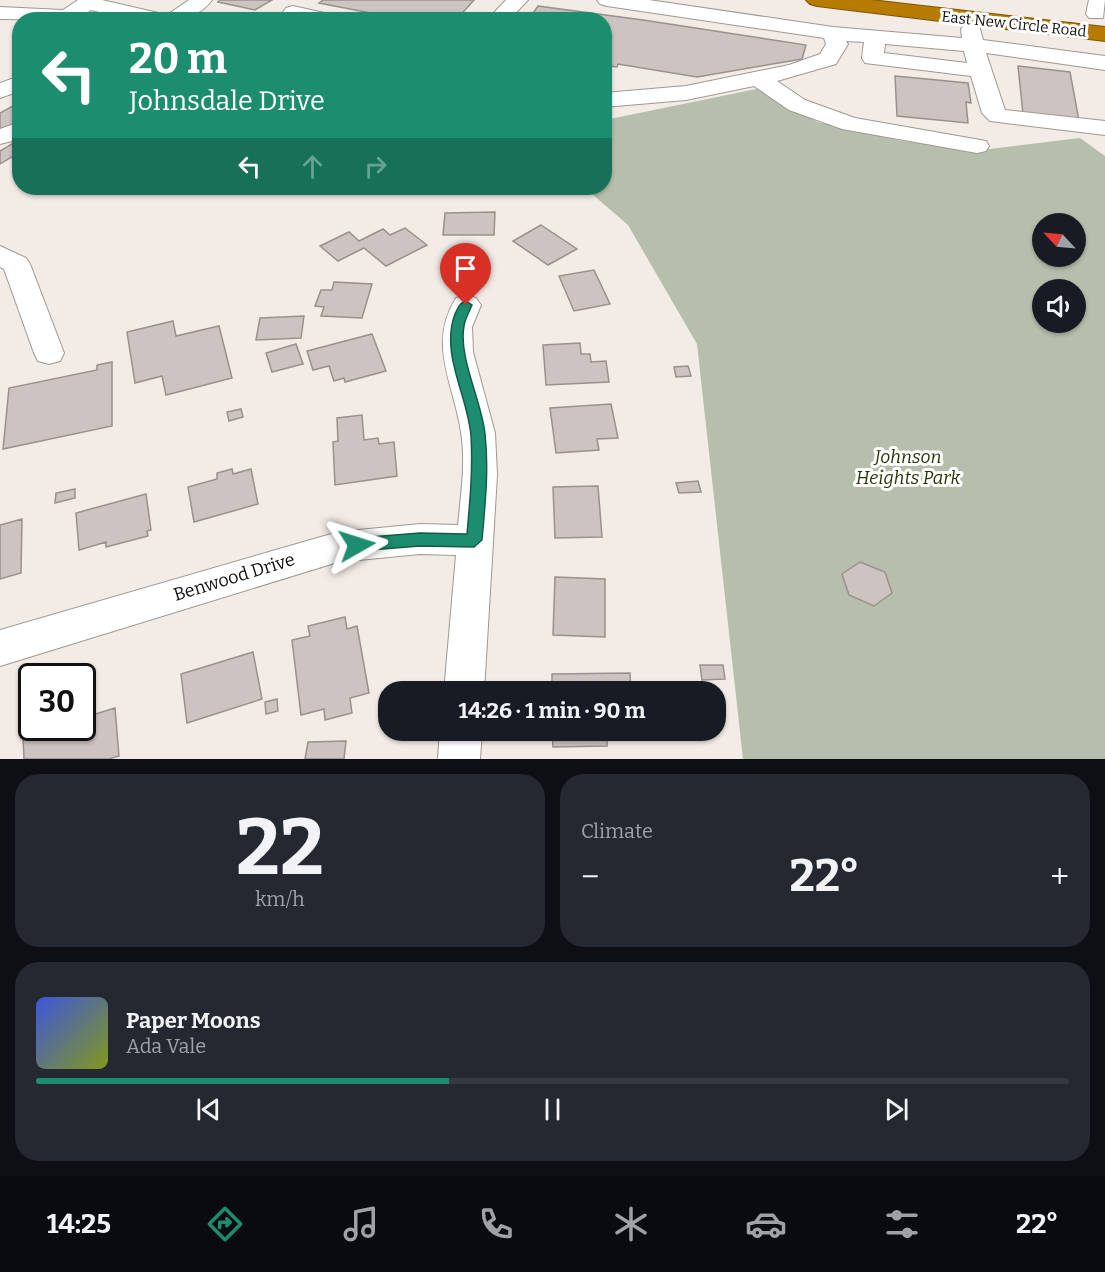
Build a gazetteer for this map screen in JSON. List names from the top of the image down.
{
  "streets": {
    "highway": ["East New Circle Road"],
    "street": ["Benwood Drive"]
  },
  "parks": ["Johnson Heights Park"],
  "north": "top left",
  "page": {
    "turn": ["20 m", "Johnsdale Drive"],
    "limit": "30",
    "trip": "14:26 · 1 min · 90 m",
    "tile": [
      ["22", "km/h"],
      "Climate"
    ],
    "heat": ["−", "22°", "+"],
    "song": ["Paper Moons", "Ada Vale"],
    "tabs": ["14:25", "22°"]
  }
}
